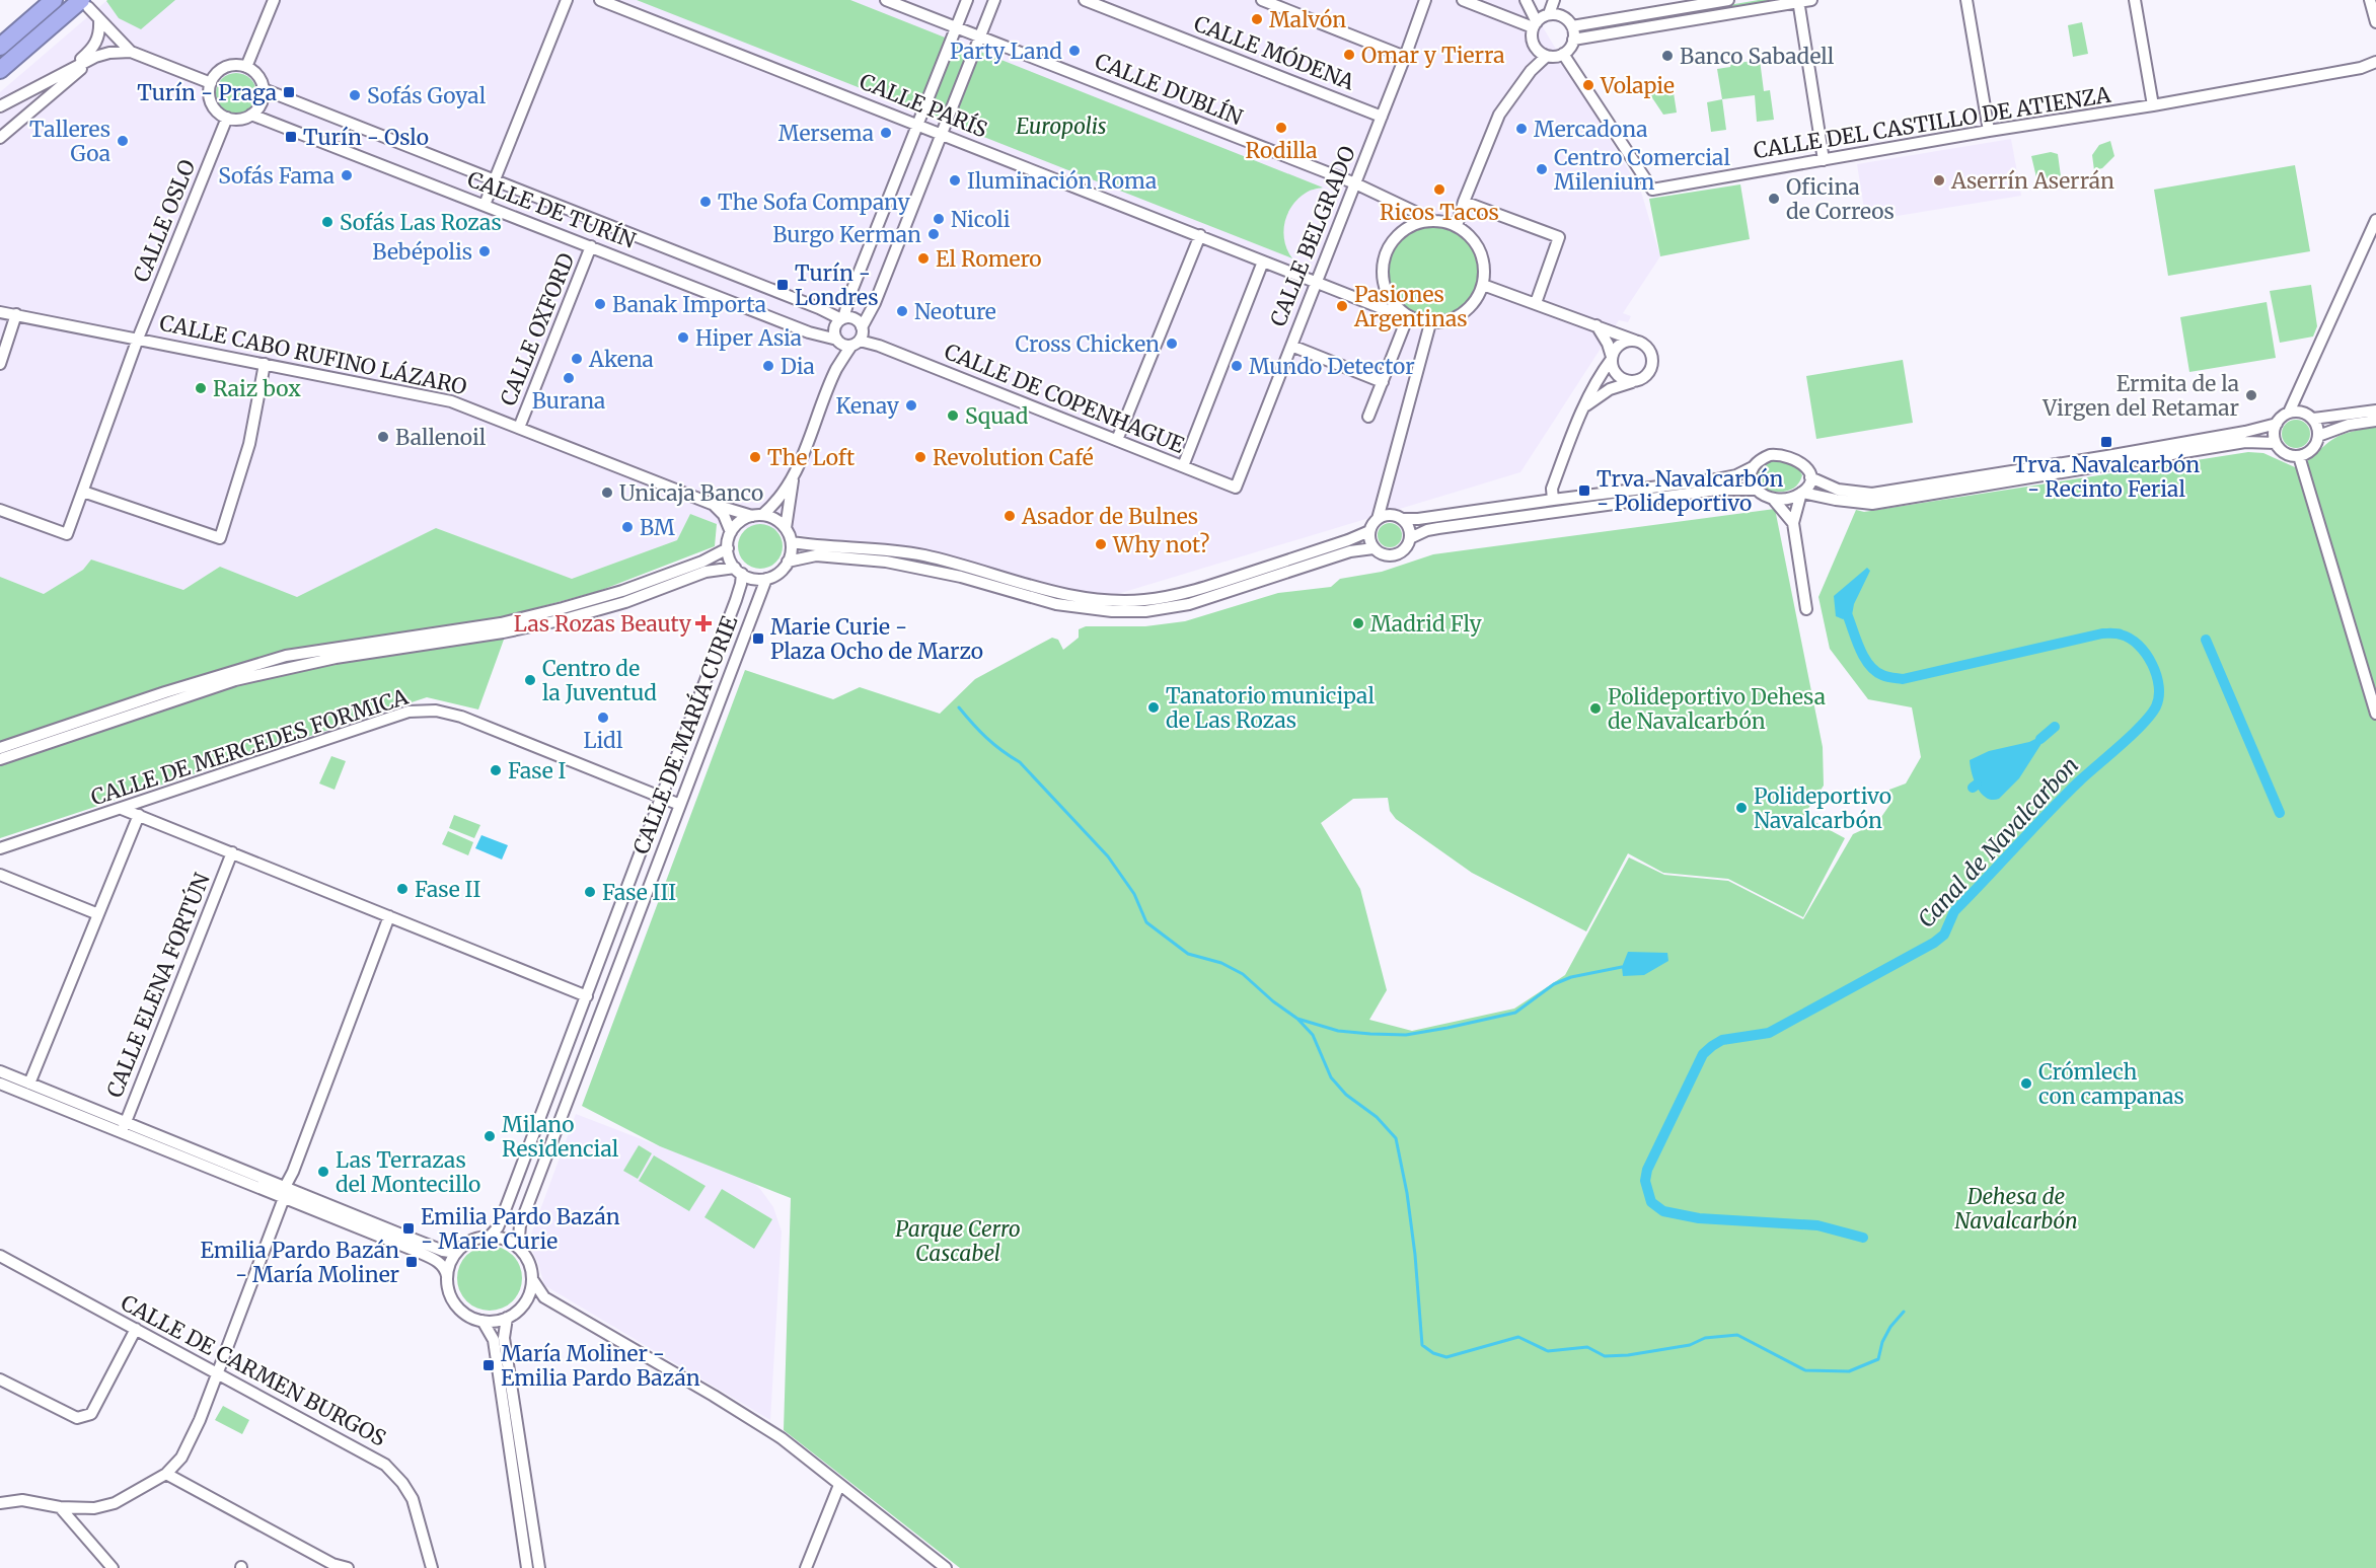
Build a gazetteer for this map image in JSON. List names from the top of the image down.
{
  "streets": {
    "street": [
      "CALLE MÓDENA",
      "CALLE DUBLÍN",
      "CALLE PARÍS",
      "CALLE DEL CASTILLO DE ATIENZA",
      "CALLE DE TURÍN",
      "CALLE OSLO",
      "CALLE BELGRADO",
      "CALLE OXFORD",
      "CALLE CABO RUFINO LÁZARO",
      "CALLE DE COPENHAGUE",
      "CALLE DE MARÍA CURIE",
      "CALLE DE MERCEDES FORMICA",
      "CALLE ELENA FORTÚN",
      "CALLE DE CARMEN BURGOS"
    ]
  },
  "crossings": [
    ["CALLE MÓDENA", "CALLE BELGRADO"],
    ["CALLE DUBLÍN", "CALLE PARÍS"],
    ["CALLE DUBLÍN", "CALLE BELGRADO"],
    ["CALLE PARÍS", "CALLE BELGRADO"],
    ["CALLE DE TURÍN", "CALLE OSLO"],
    ["CALLE DE TURÍN", "CALLE OXFORD"],
    ["CALLE DE TURÍN", "CALLE DE COPENHAGUE"],
    ["CALLE OSLO", "CALLE CABO RUFINO LÁZARO"],
    ["CALLE BELGRADO", "CALLE DE COPENHAGUE"],
    ["CALLE OXFORD", "CALLE CABO RUFINO LÁZARO"],
    ["CALLE CABO RUFINO LÁZARO", "CALLE DE MARÍA CURIE"],
    ["CALLE DE MARÍA CURIE", "CALLE DE MERCEDES FORMICA"]
  ],
  "water": ["Canal de Navalcarbon"],
  "parks": ["Europolis", "Dehesa de Navalcarbón", "Parque Cerro Cascabel"],
  "places": {
    "other": [
      "Malvón",
      "Party Land",
      "Omar y Tierra",
      "Banco Sabadell",
      "Volapie",
      "Sofás Goyal",
      "Rodilla",
      "Mercadona",
      "Mersema",
      "Talleres Goa",
      "Centro Comercial Milenium",
      "Sofás Fama",
      "Iluminación Roma",
      "Aserrín Aserrán",
      "Ricos Tacos",
      "Oficina de Correos",
      "The Sofa Company",
      "Nicoli",
      "Sofás Las Rozas",
      "Burgo Kerman",
      "Bebépolis",
      "El Romero",
      "Banak Importa",
      "Pasiones Argentinas",
      "Neoture",
      "Hiper Asia",
      "Cross Chicken",
      "Akena",
      "Dia",
      "Mundo Detector",
      "Burana",
      "Raiz box",
      "Ermita de la Virgen del Retamar",
      "Kenay",
      "Squad",
      "Ballenoil",
      "The Loft",
      "Revolution Café",
      "Unicaja Banco",
      "Asador de Bulnes",
      "BM",
      "Why not?",
      "Madrid Fly",
      "Centro de la Juventud",
      "Tanatorio municipal de Las Rozas",
      "Polideportivo Dehesa de Navalcarbón",
      "Lidl",
      "Fase I",
      "Polideportivo Navalcarbón",
      "Fase II",
      "Fase III",
      "Crómlech con campanas",
      "Milano Residencial",
      "Las Terrazas del Montecillo"
    ],
    "transit": [
      "Turín - Praga",
      "Turín - Oslo",
      "Turín - Londres",
      "Trva. Navalcarbón - Recinto Ferial",
      "Trva. Navalcarbón - Polideportivo",
      "Marie Curie - Plaza Ocho de Marzo",
      "Emilia Pardo Bazán - Marie Curie",
      "Emilia Pardo Bazán - María Moliner",
      "María Moliner - Emilia Pardo Bazán"
    ],
    "health": ["Las Rozas Beauty"]
  }
}
